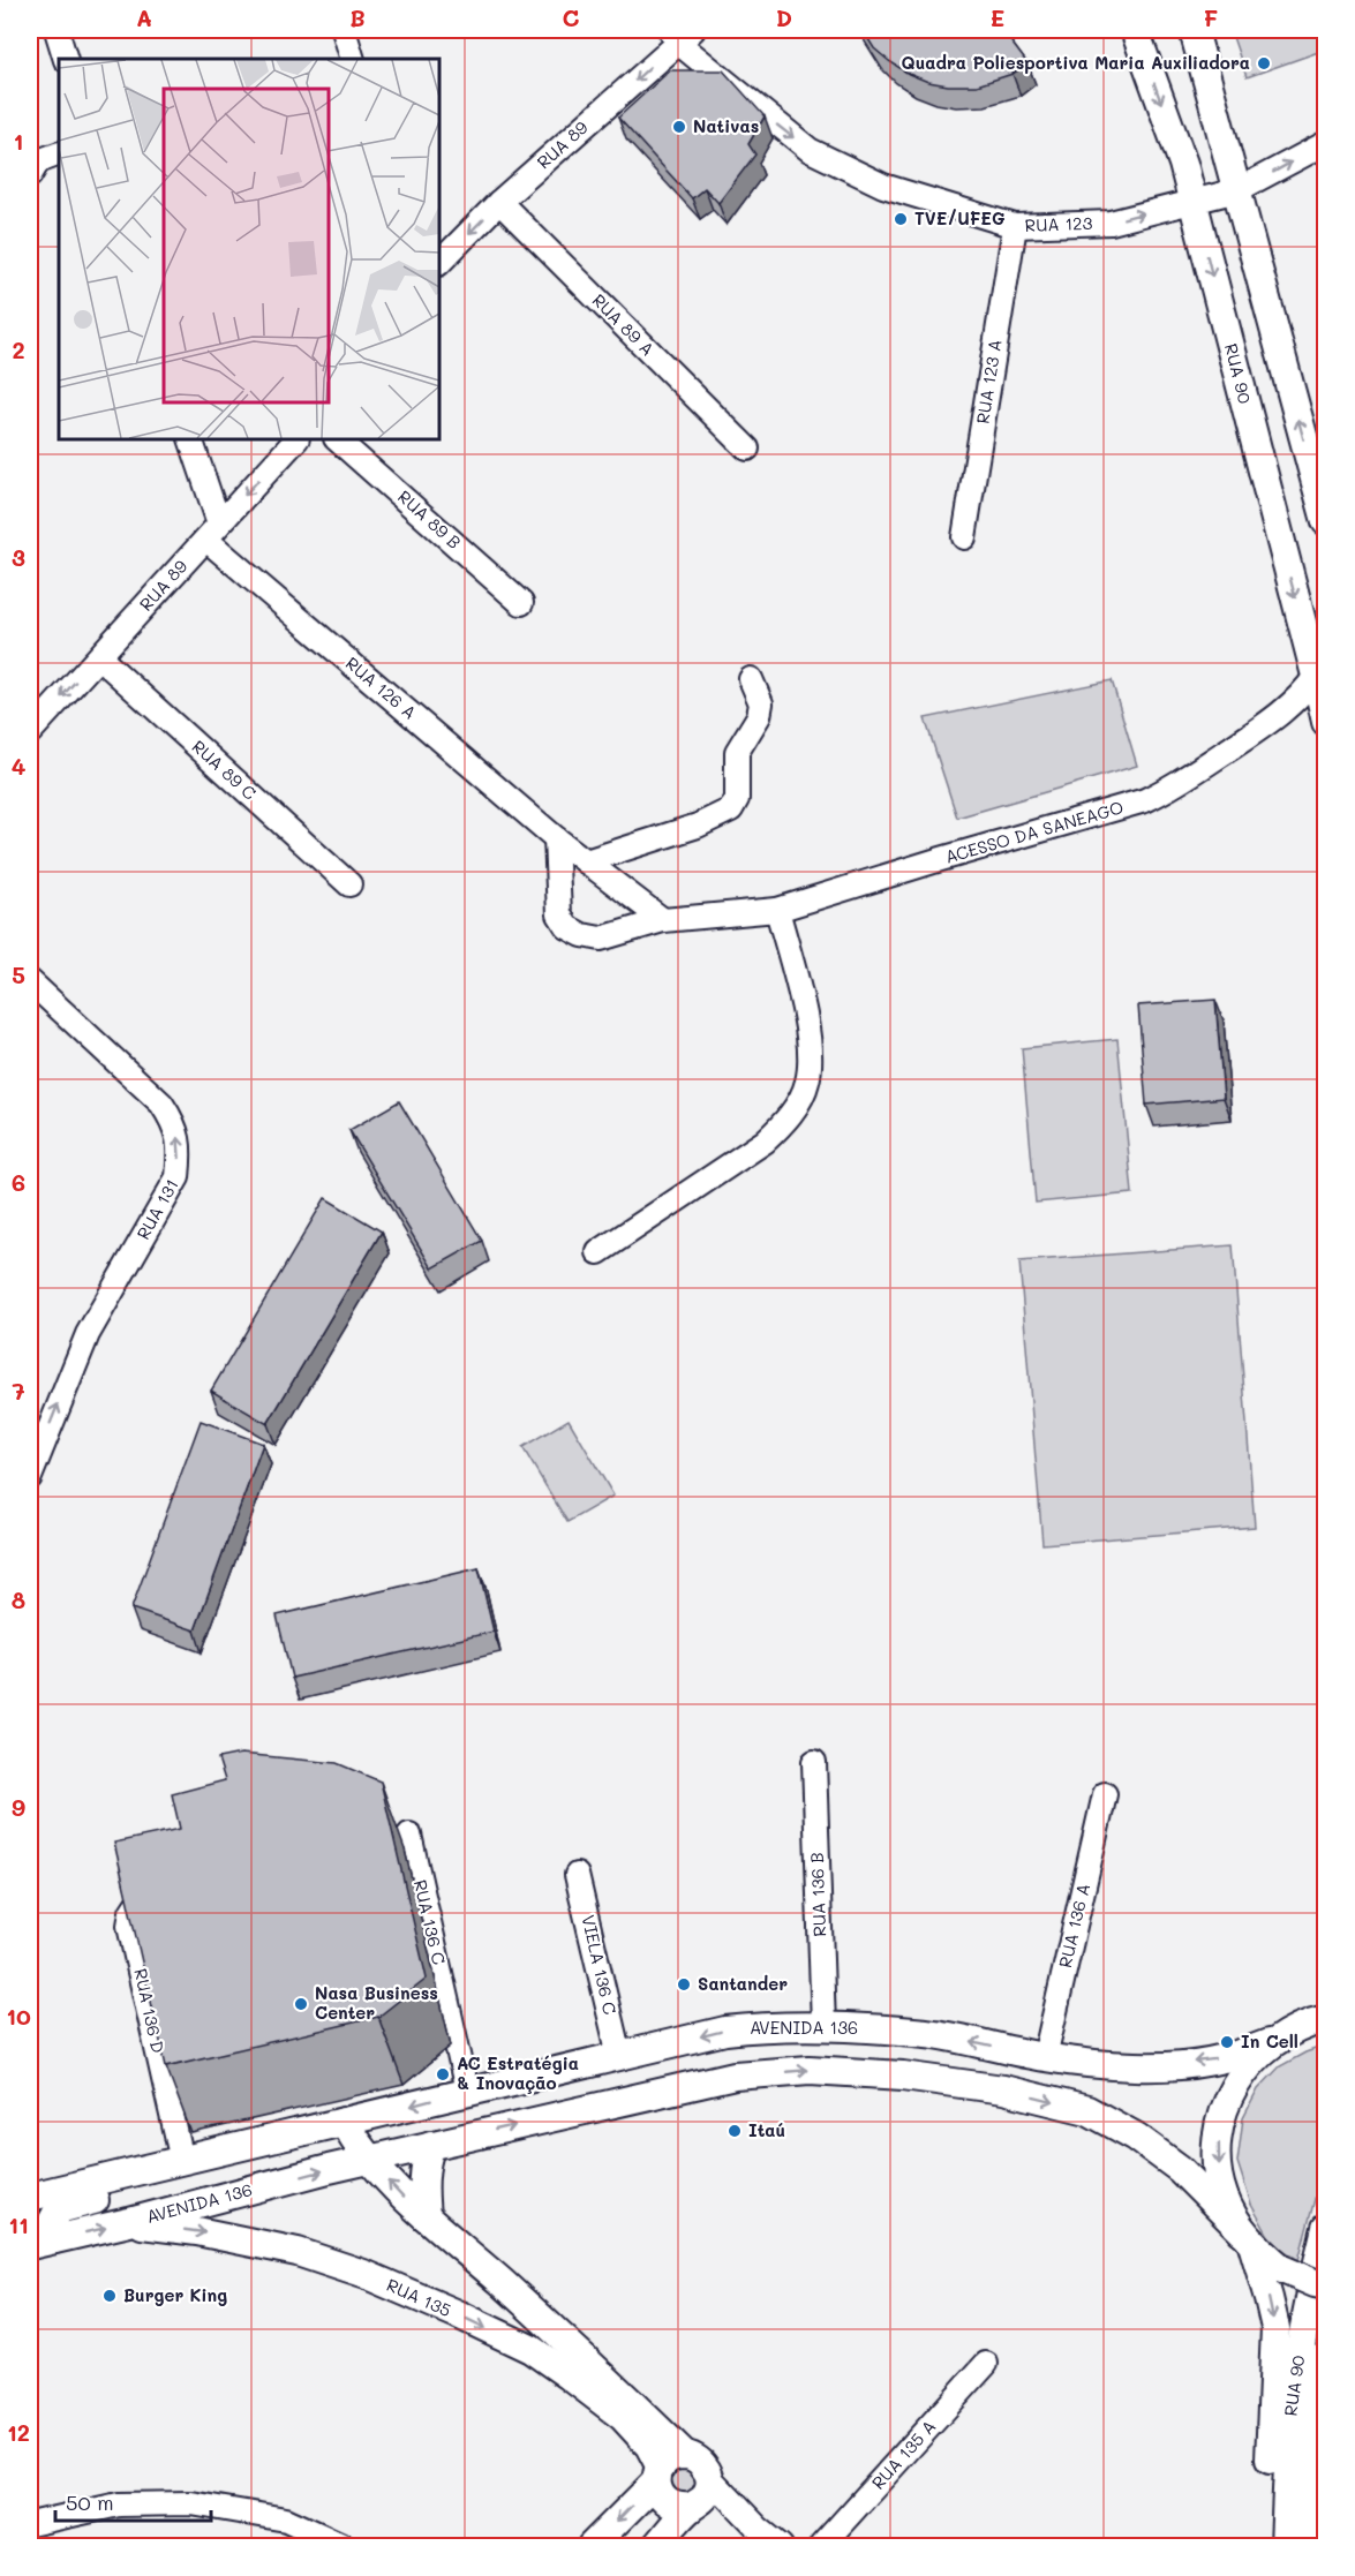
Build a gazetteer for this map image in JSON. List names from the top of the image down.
{
  "streets": {
    "main road": ["RUA 90", "AVENIDA 136", "RUA 135"],
    "street": [
      "RUA 89",
      "RUA 123",
      "RUA 89 A",
      "RUA 123 A",
      "RUA 89 B",
      "RUA 126 A",
      "RUA 89 C",
      "ACESSO DA SANEAGO",
      "RUA 131",
      "RUA 136 B",
      "RUA 136 C",
      "RUA 136 A",
      "VIELA 136 C",
      "RUA 136 D",
      "RUA 135 A"
    ]
  },
  "crossings": [
    ["RUA 89", "RUA 123"],
    ["RUA 89", "RUA 89 A"],
    ["RUA 89", "RUA 126 A"],
    ["RUA 89", "RUA 89 C"],
    ["RUA 123", "RUA 90"],
    ["RUA 123", "RUA 123 A"],
    ["RUA 90", "ACESSO DA SANEAGO"],
    ["RUA 126 A", "ACESSO DA SANEAGO"],
    ["RUA 136 B", "AVENIDA 136"],
    ["RUA 136 C", "AVENIDA 136"],
    ["RUA 136 A", "AVENIDA 136"],
    ["VIELA 136 C", "AVENIDA 136"],
    ["RUA 136 D", "AVENIDA 136"],
    ["AVENIDA 136", "RUA 135"]
  ],
  "one_way": ["RUA 89", "RUA 123", "RUA 131"],
  "places": [
    "Quadra Poliesportiva Maria Auxiliadora",
    "Nativas",
    "TVE/UFEG",
    "Santander",
    "Nasa Business Center",
    "In Cell",
    "AC Estratégia & Inovação",
    "Itaú",
    "Burger King"
  ],
  "scale_bar": "50 m",
  "grid": {
    "columns": [
      "A",
      "B",
      "C",
      "D",
      "E",
      "F"
    ],
    "rows": [
      "1",
      "2",
      "3",
      "4",
      "5",
      "6",
      "7",
      "8",
      "9",
      "10",
      "11",
      "12"
    ]
  }
}
